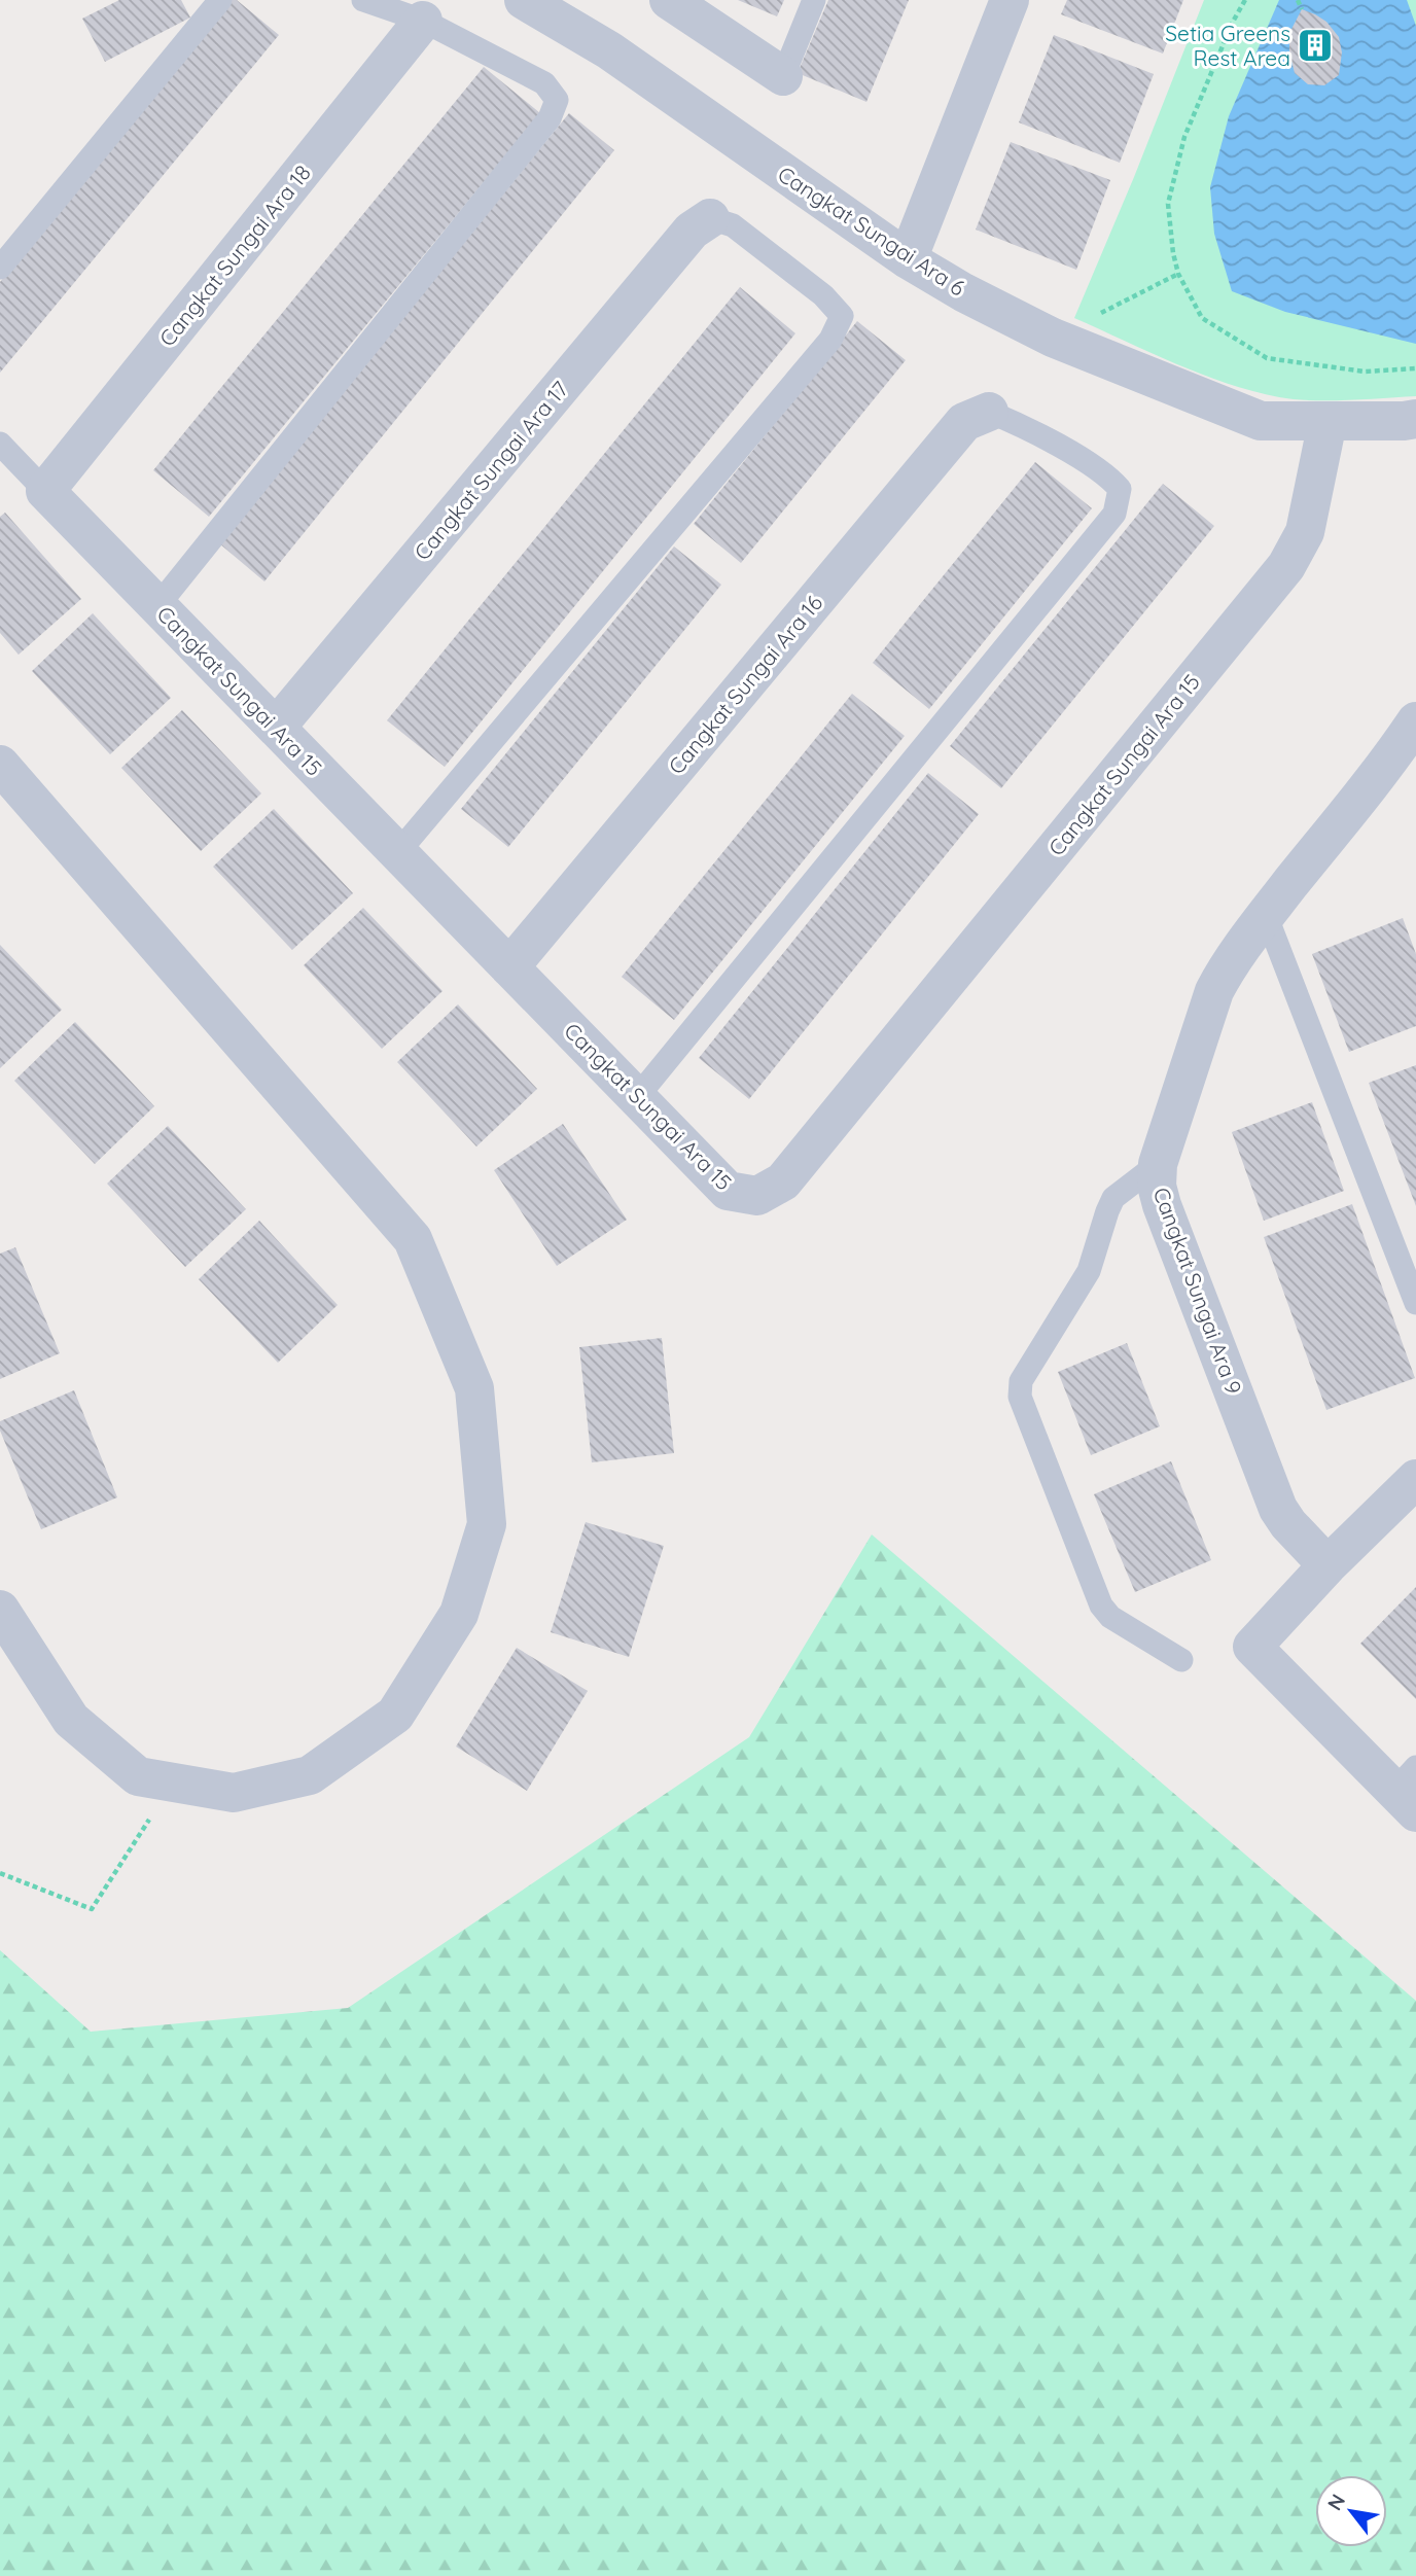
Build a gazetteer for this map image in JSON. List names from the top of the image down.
{
  "streets": {
    "street": [
      "Cangkat Sungai Ara 6",
      "Cangkat Sungai Ara 18",
      "Cangkat Sungai Ara 17",
      "Cangkat Sungai Ara 16",
      "Cangkat Sungai Ara 15",
      "Cangkat Sungai Ara 9"
    ]
  },
  "crossings": [
    ["Cangkat Sungai Ara 6", "Cangkat Sungai Ara 15"],
    ["Cangkat Sungai Ara 18", "Cangkat Sungai Ara 15"],
    ["Cangkat Sungai Ara 17", "Cangkat Sungai Ara 15"],
    ["Cangkat Sungai Ara 16", "Cangkat Sungai Ara 15"]
  ],
  "places": {
    "building": ["Setia Greens Rest Area"]
  },
  "north": "top left"
}
